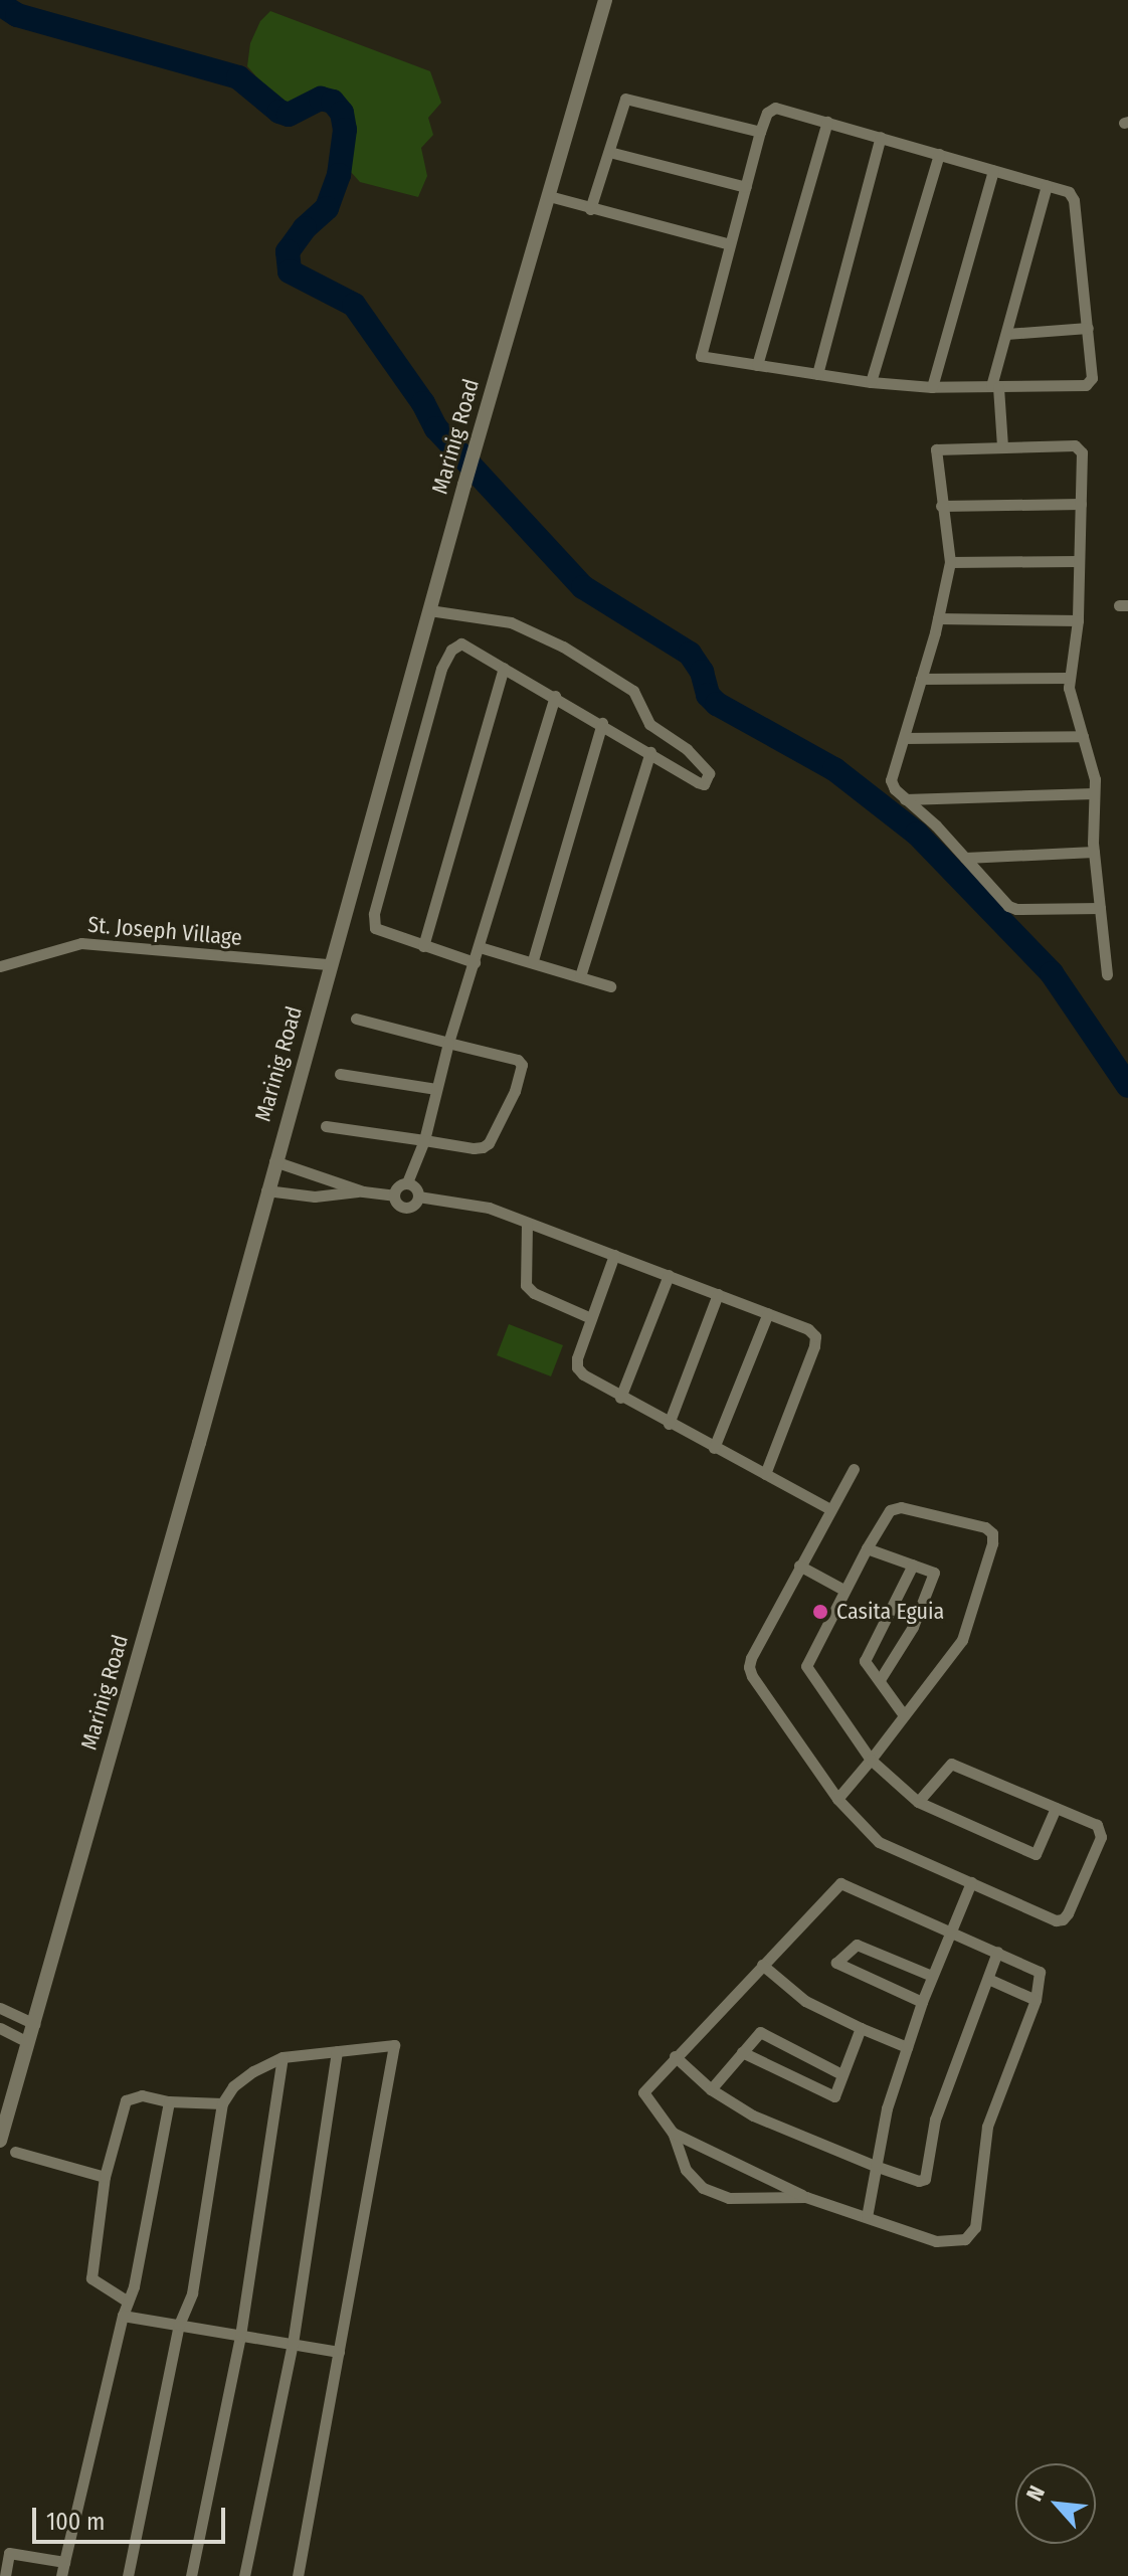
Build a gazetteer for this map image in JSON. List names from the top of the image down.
{
  "streets": {
    "street": ["Marinig Road", "St. Joseph Village"]
  },
  "crossings": [
    ["Marinig Road", "St. Joseph Village"]
  ],
  "places": ["Casita Eguia"],
  "scale_bar": "100 m",
  "north": "top left"
}
